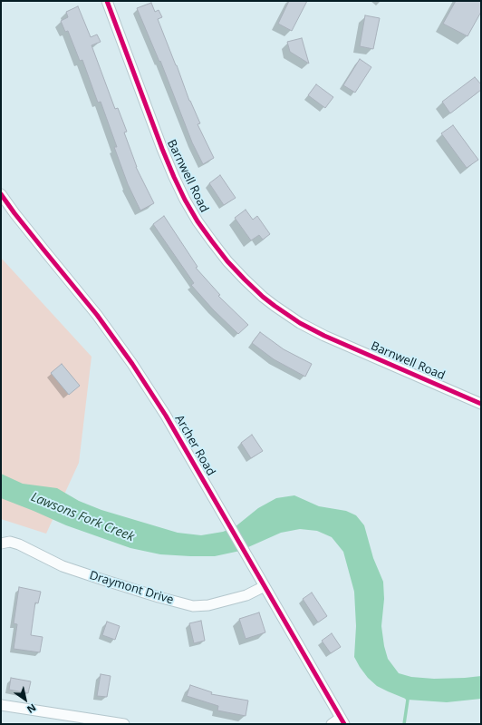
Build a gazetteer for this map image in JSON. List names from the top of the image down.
{
  "streets": {
    "street": ["Barnwell Road", "Archer Road", "Draymont Drive"]
  },
  "crossings": [
    ["Archer Road", "Draymont Drive"]
  ],
  "water": ["Lawsons Fork Creek"],
  "north": "bottom right"
}
